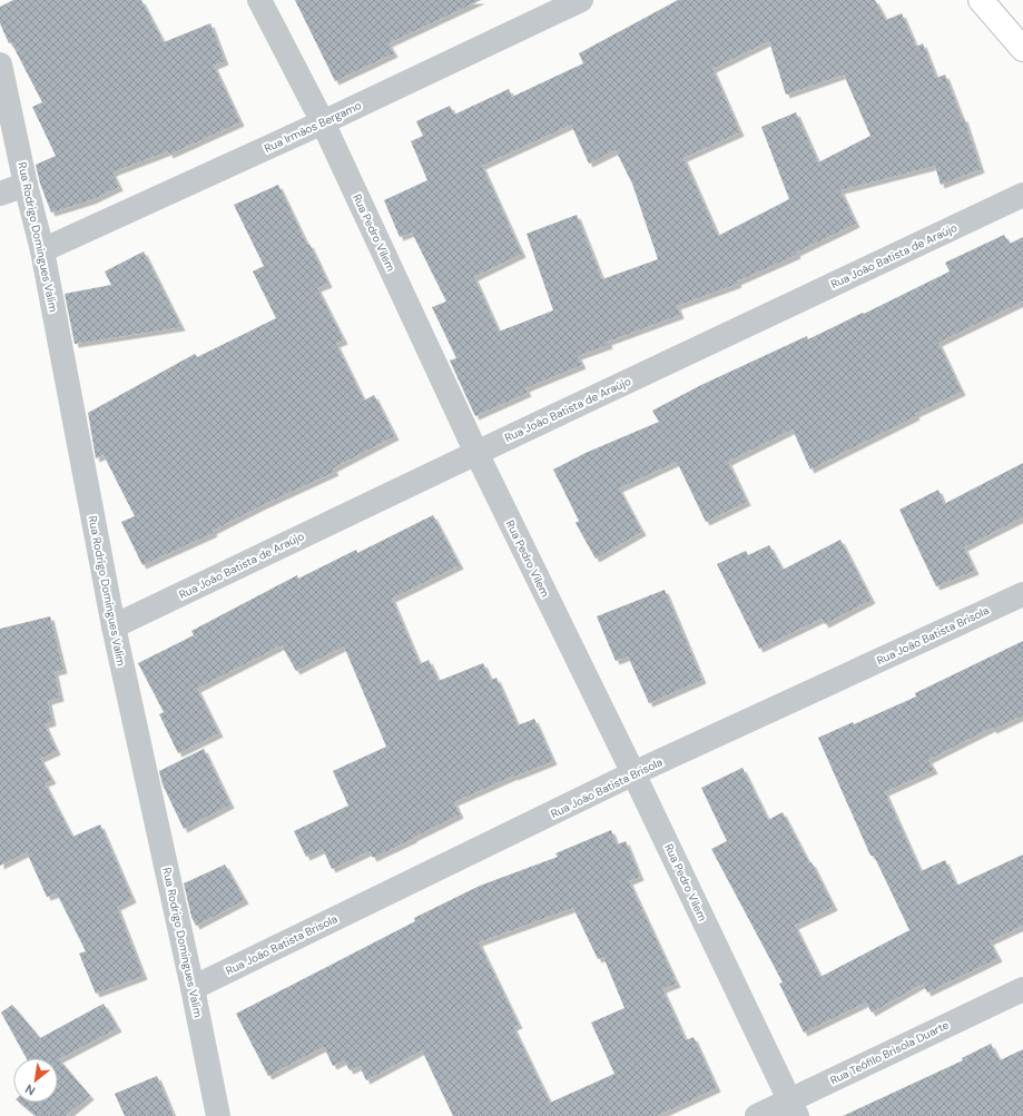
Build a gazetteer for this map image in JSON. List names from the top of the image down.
{
  "streets": {
    "street": [
      "Rua Irmãos Bergamo",
      "Rua Pedro Vilem",
      "Rua Rodrigo Domingues Valim",
      "Rua João Batista de Araújo",
      "Rua João Batista Brisola",
      "Rua Teófilo Brisola Duarte"
    ]
  },
  "crossings": [
    ["Rua Irmãos Bergamo", "Rua Pedro Vilem"],
    ["Rua Irmãos Bergamo", "Rua Rodrigo Domingues Valim"],
    ["Rua Pedro Vilem", "Rua João Batista de Araújo"],
    ["Rua Pedro Vilem", "Rua João Batista Brisola"],
    ["Rua Pedro Vilem", "Rua Teófilo Brisola Duarte"],
    ["Rua Rodrigo Domingues Valim", "Rua João Batista de Araújo"],
    ["Rua Rodrigo Domingues Valim", "Rua João Batista Brisola"]
  ],
  "north": "bottom left"
}
